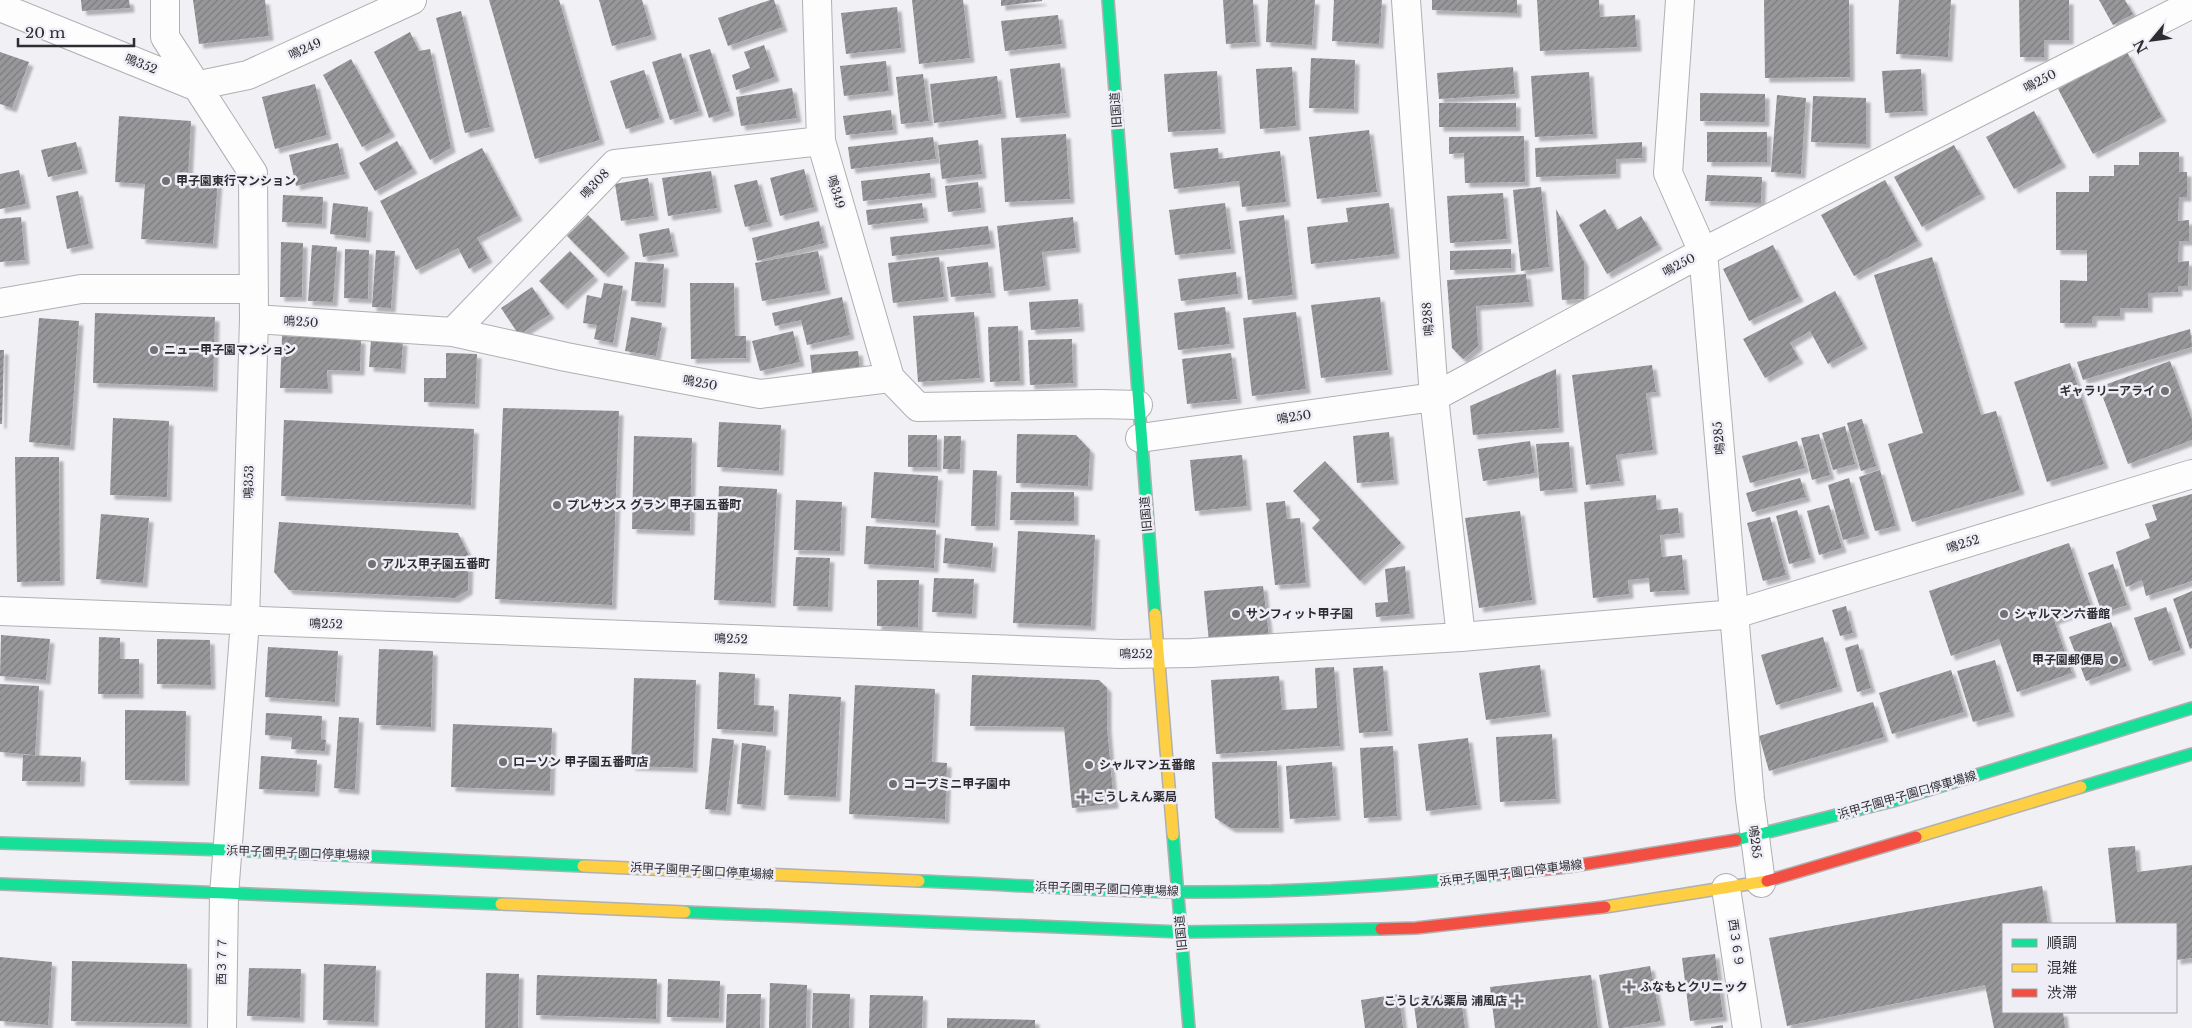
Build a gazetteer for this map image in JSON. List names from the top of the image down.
{
  "streets": {
    "main road": ["旧国道", "浜甲子園甲子園口停車場線"],
    "street": [
      "鳴249",
      "鳴352",
      "鳴250",
      "鳴308",
      "鳴349",
      "鳴288",
      "鳴285",
      "鳴353",
      "鳴252",
      "西３６９",
      "西３７７"
    ]
  },
  "crossings": [
    ["鳴249", "鳴352"],
    ["鳴249", "鳴353"],
    ["鳴352", "鳴353"],
    ["鳴250", "旧国道"],
    ["鳴250", "鳴308"],
    ["鳴250", "鳴349"],
    ["鳴250", "鳴288"],
    ["鳴250", "鳴285"],
    ["鳴250", "鳴353"],
    ["旧国道", "鳴252"],
    ["旧国道", "浜甲子園甲子園口停車場線"],
    ["鳴308", "鳴349"],
    ["鳴288", "鳴252"],
    ["鳴285", "鳴252"],
    ["鳴285", "浜甲子園甲子園口停車場線"],
    ["鳴353", "鳴252"],
    ["鳴353", "浜甲子園甲子園口停車場線"],
    ["鳴353", "西３７７"]
  ],
  "places": {
    "other": [
      "甲子園東行マンション",
      "ニュー甲子園マンション",
      "ギャラリーアライ",
      "プレサンス グラン 甲子園五番町",
      "アルス甲子園五番町",
      "サンフィット甲子園",
      "シャルマン六番館",
      "甲子園郵便局",
      "ローソン 甲子園五番町店",
      "シャルマン五番館",
      "コープミニ甲子園中"
    ],
    "health": ["こうしえん薬局", "ふなもとクリニック", "こうしえん薬局 浦風店"]
  },
  "legend": ["順調", "混雑", "渋滞"],
  "scale_bar": "20 m",
  "north": "bottom left"
}
